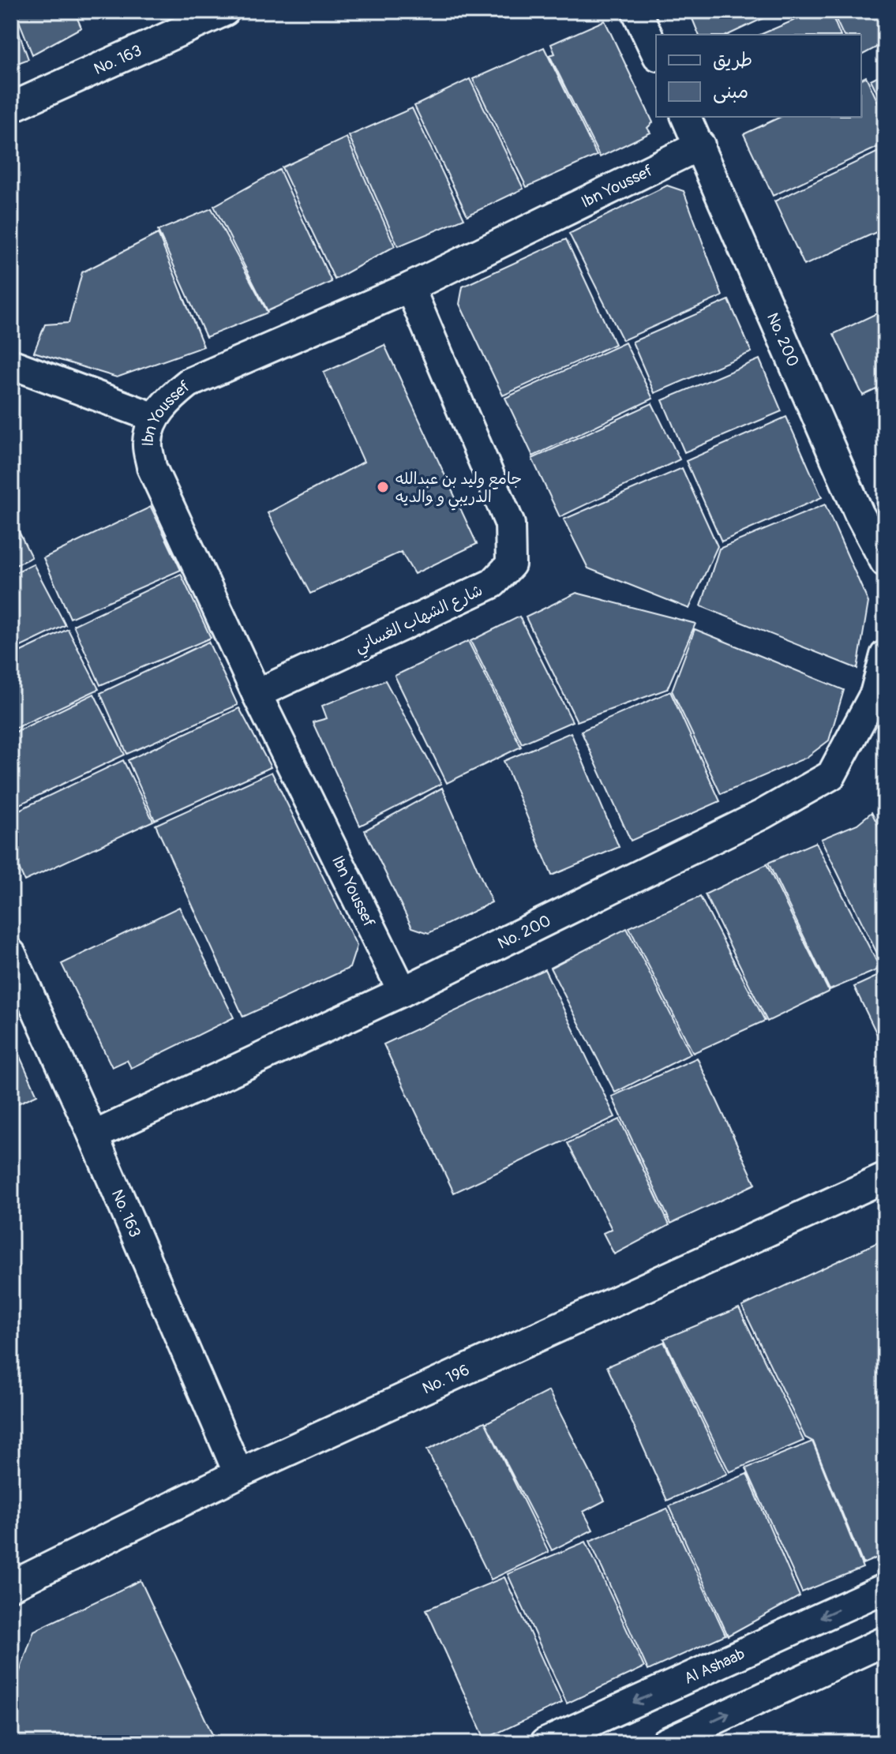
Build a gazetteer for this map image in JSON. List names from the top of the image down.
{
  "streets": {
    "street": [
      "No. 163",
      "Ibn Youssef",
      "No. 200",
      "شارع الشهاب الغساني",
      "No. 196",
      "Al Ashaab"
    ]
  },
  "crossings": [
    ["No. 163", "No. 200"],
    ["No. 163", "No. 196"],
    ["Ibn Youssef", "No. 200"],
    ["Ibn Youssef", "شارع الشهاب الغساني"]
  ],
  "places": ["جامع وليد بن عبدالله الدريبي و والديه"],
  "legend": ["طريق", "مبنى"]
}
